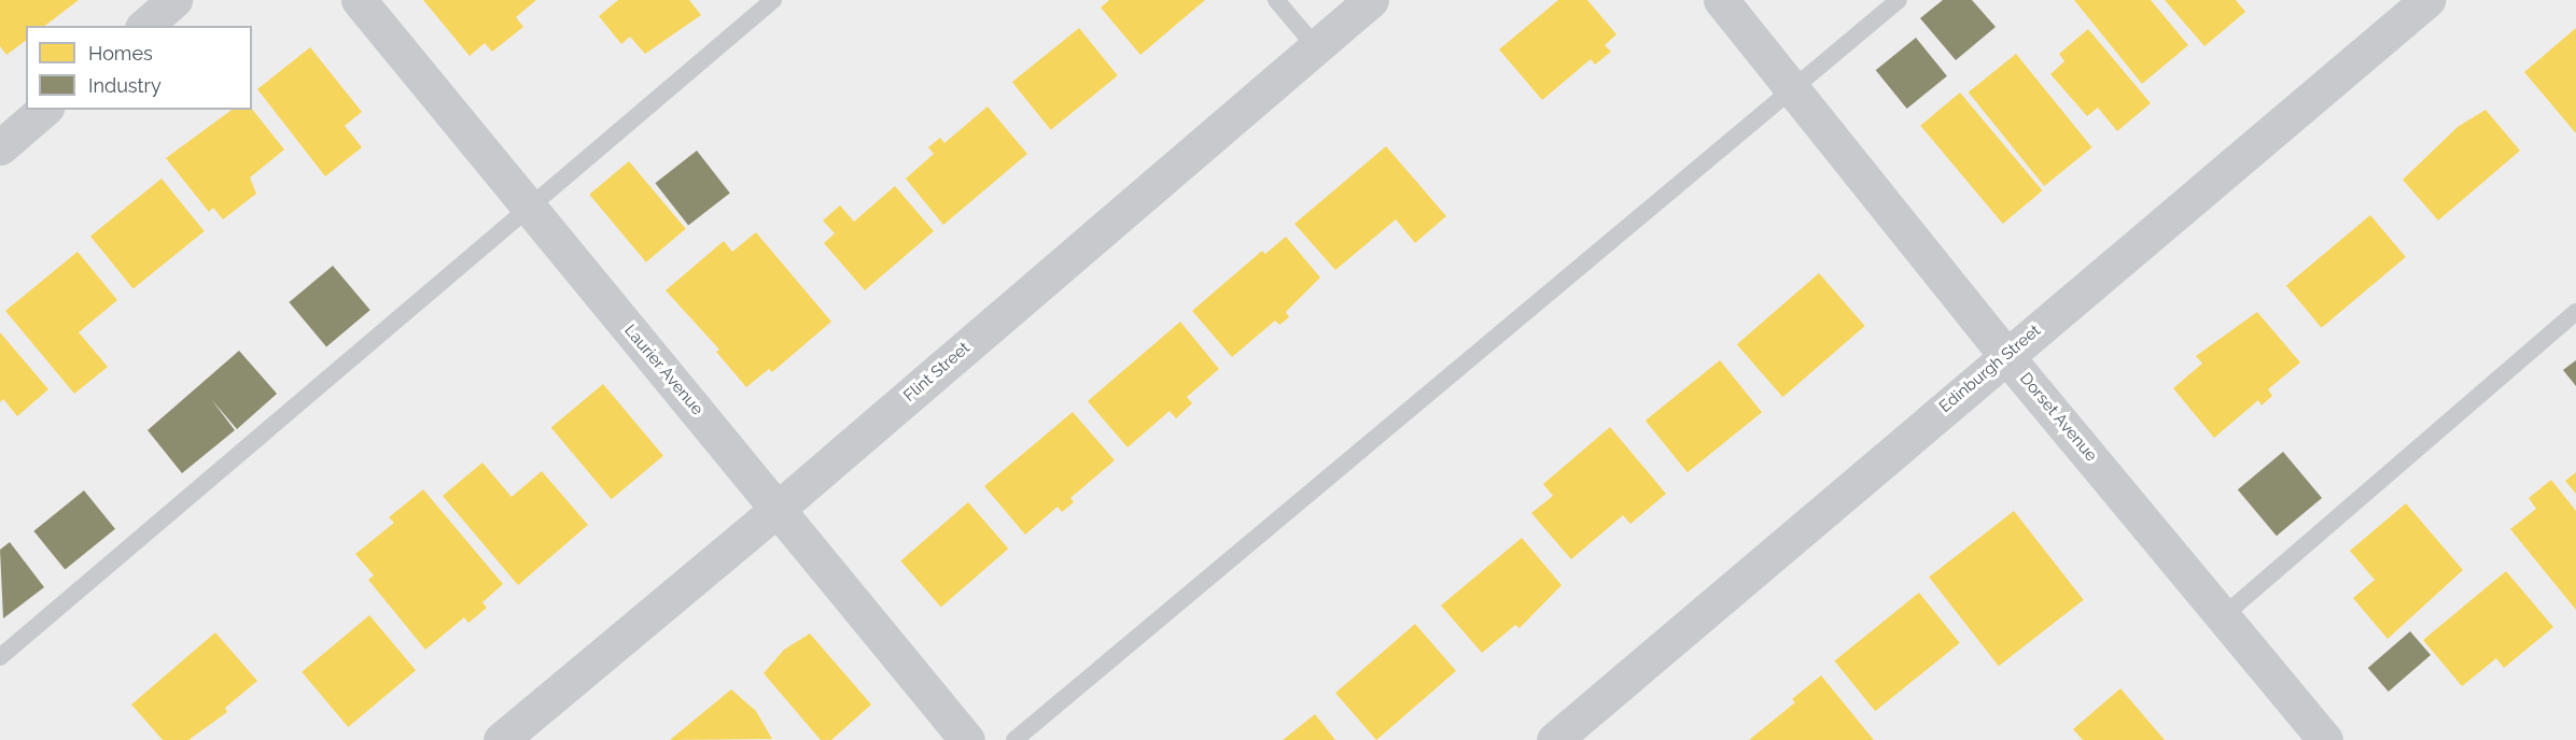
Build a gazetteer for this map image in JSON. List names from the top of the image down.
{
  "streets": {
    "street": [
      "Edinburgh Street",
      "Laurier Avenue",
      "Flint Street",
      "Dorset Avenue"
    ]
  },
  "crossings": [
    ["Edinburgh Street", "Dorset Avenue"],
    ["Laurier Avenue", "Flint Street"]
  ],
  "legend": ["Homes", "Industry"]
}
